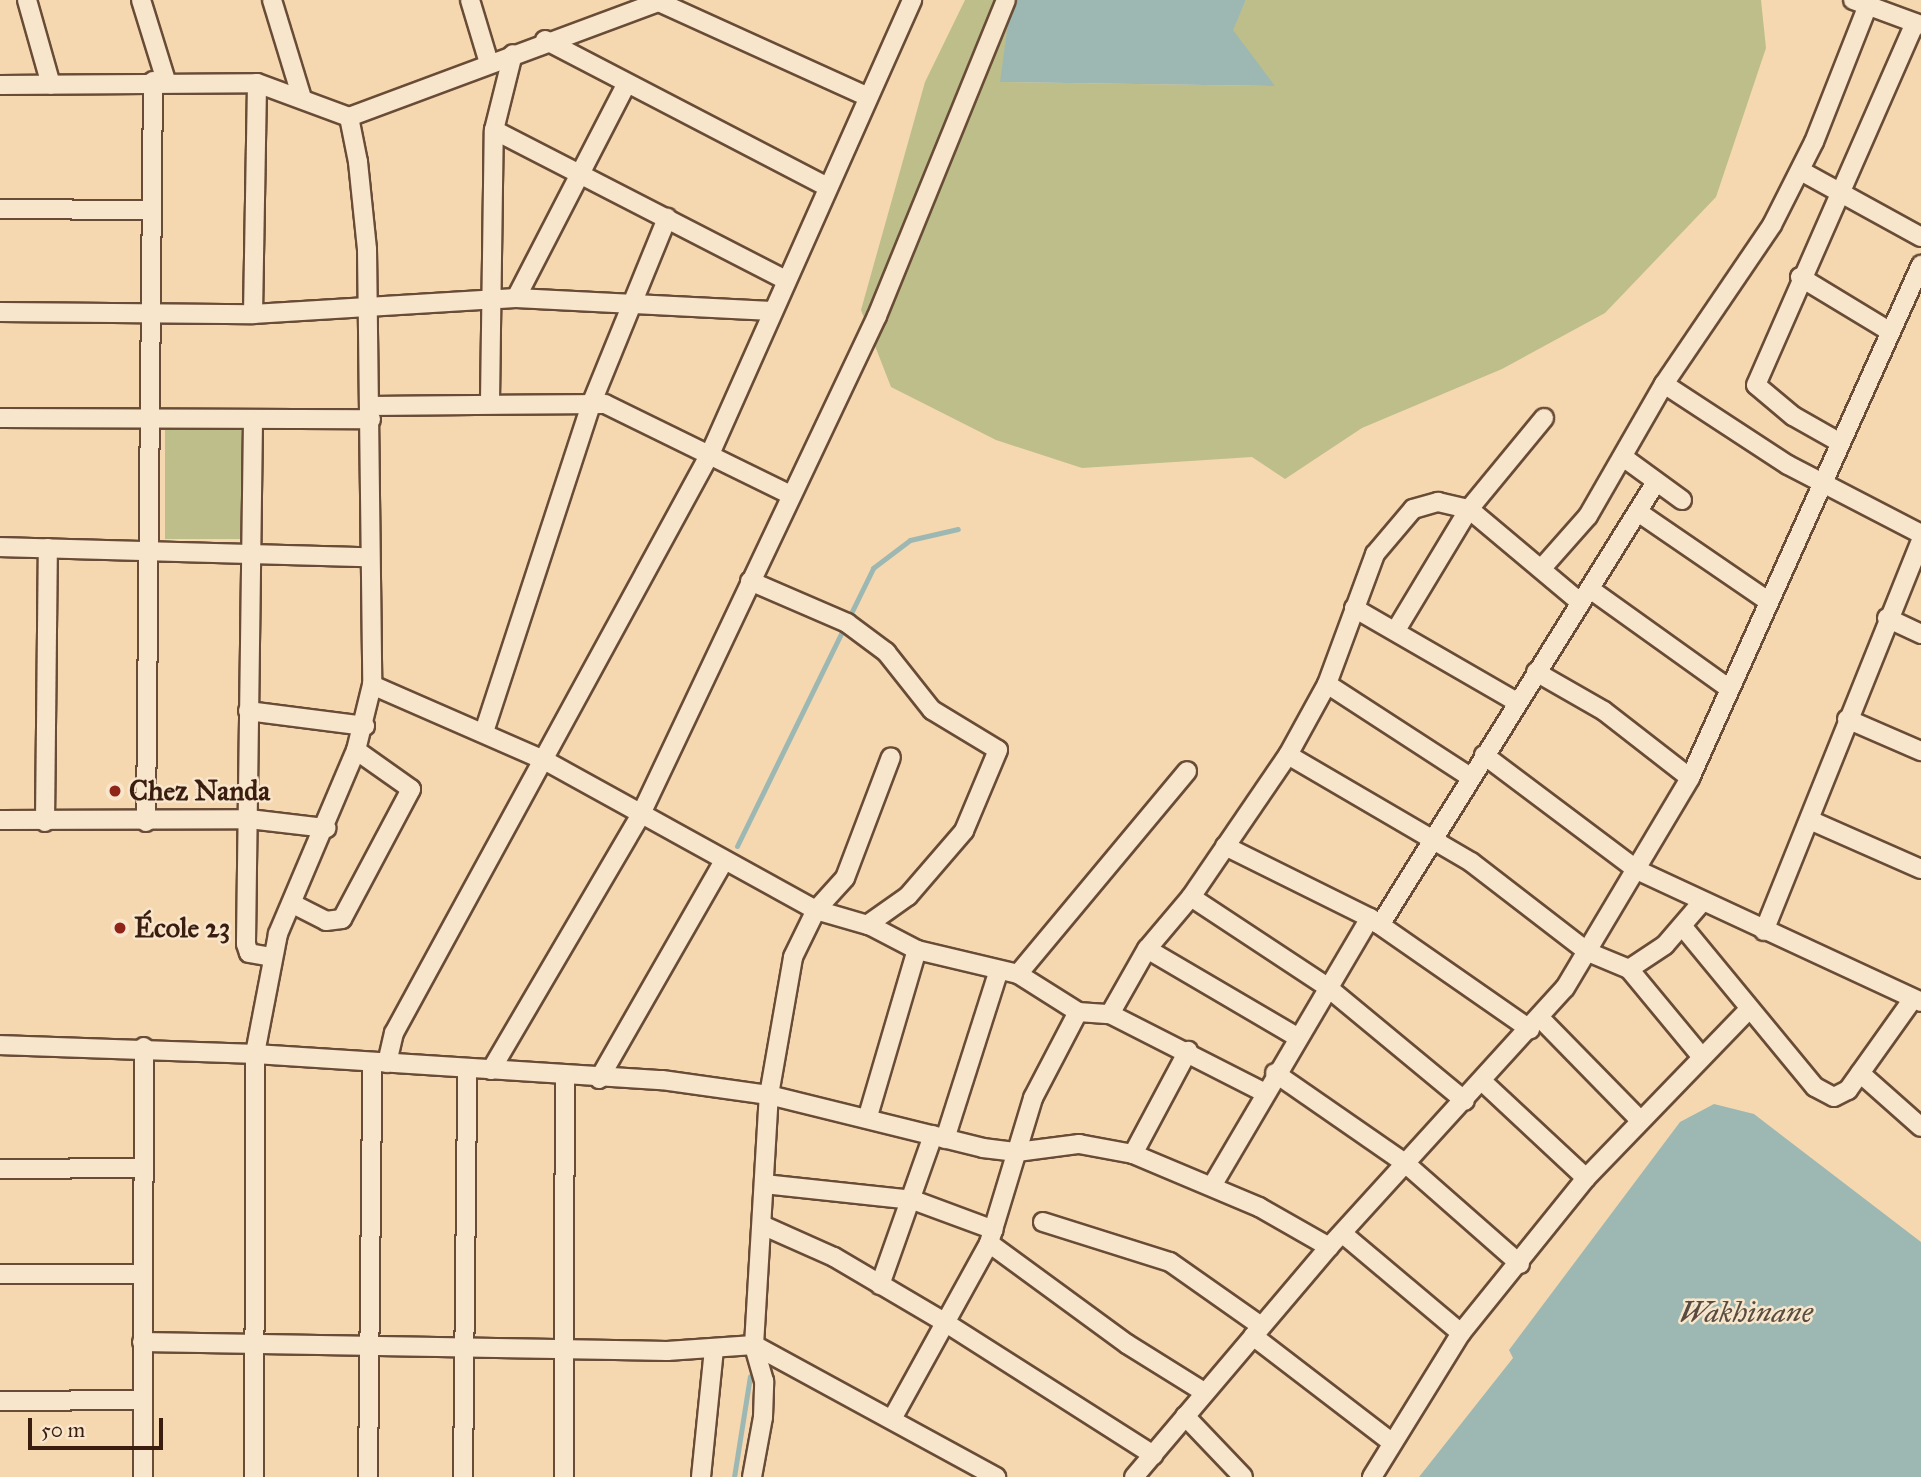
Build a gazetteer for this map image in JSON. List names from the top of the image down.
{
  "water": ["Wakhinane"],
  "places": ["Chez Nanda", "École 23"],
  "scale_bar": "50 m"
}
